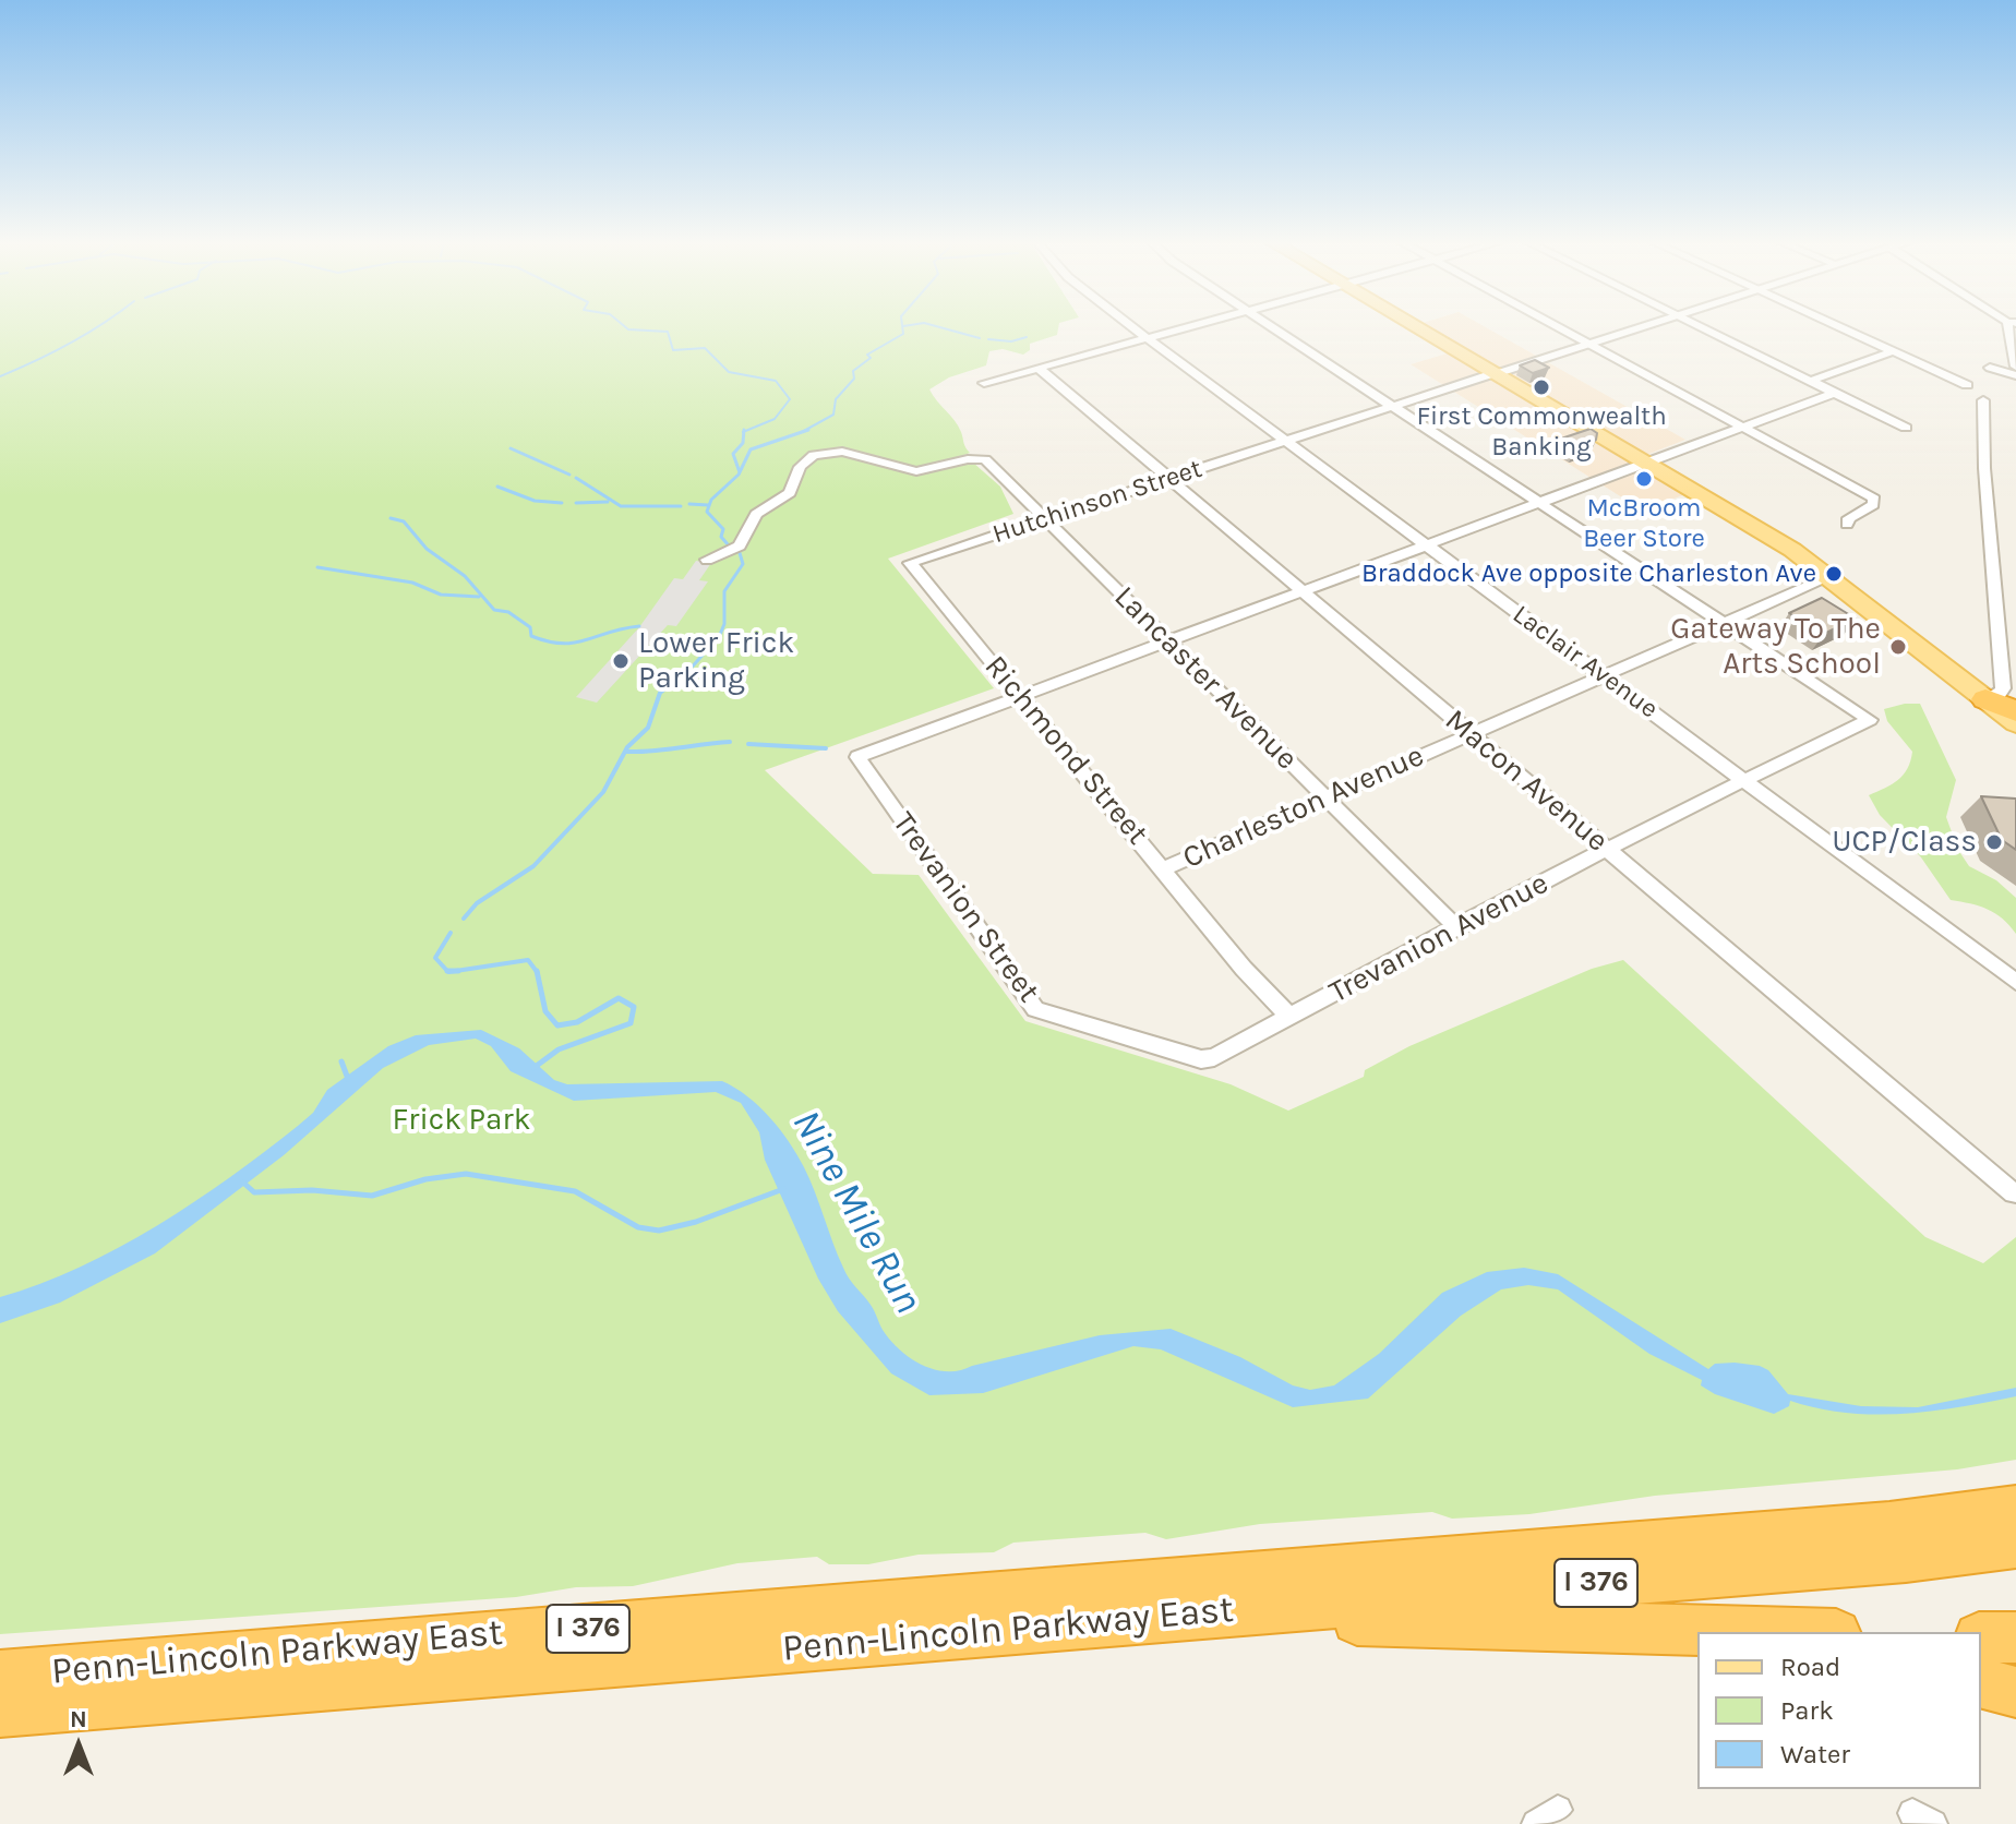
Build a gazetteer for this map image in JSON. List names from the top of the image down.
{
  "streets": {
    "highway": ["I 376", "Penn-Lincoln Parkway East"],
    "street": [
      "Hutchinson Street",
      "Laclair Avenue",
      "Lancaster Avenue",
      "Richmond Street",
      "Macon Avenue",
      "Charleston Avenue",
      "Trevanion Street",
      "Trevanion Avenue"
    ]
  },
  "crossings": [
    ["Hutchinson Street", "Laclair Avenue"],
    ["Hutchinson Street", "Lancaster Avenue"],
    ["Hutchinson Street", "Richmond Street"],
    ["Hutchinson Street", "Macon Avenue"],
    ["Laclair Avenue", "Charleston Avenue"],
    ["Laclair Avenue", "Trevanion Avenue"],
    ["Lancaster Avenue", "Charleston Avenue"],
    ["Lancaster Avenue", "Trevanion Avenue"],
    ["Richmond Street", "Charleston Avenue"],
    ["Richmond Street", "Trevanion Street"],
    ["Richmond Street", "Trevanion Avenue"],
    ["Macon Avenue", "Charleston Avenue"],
    ["Macon Avenue", "Trevanion Avenue"],
    ["Charleston Avenue", "Trevanion Avenue"],
    ["Trevanion Street", "Trevanion Avenue"]
  ],
  "water": ["Nine Mile Run"],
  "parks": ["Frick Park"],
  "places": [
    "First Commonwealth Banking",
    "McBroom Beer Store",
    "Braddock Ave opposite Charleston Ave",
    "Gateway To The Arts School",
    "Lower Frick Parking",
    "UCP/Class"
  ],
  "legend": ["Road", "Park", "Water"],
  "north": "top"
}
